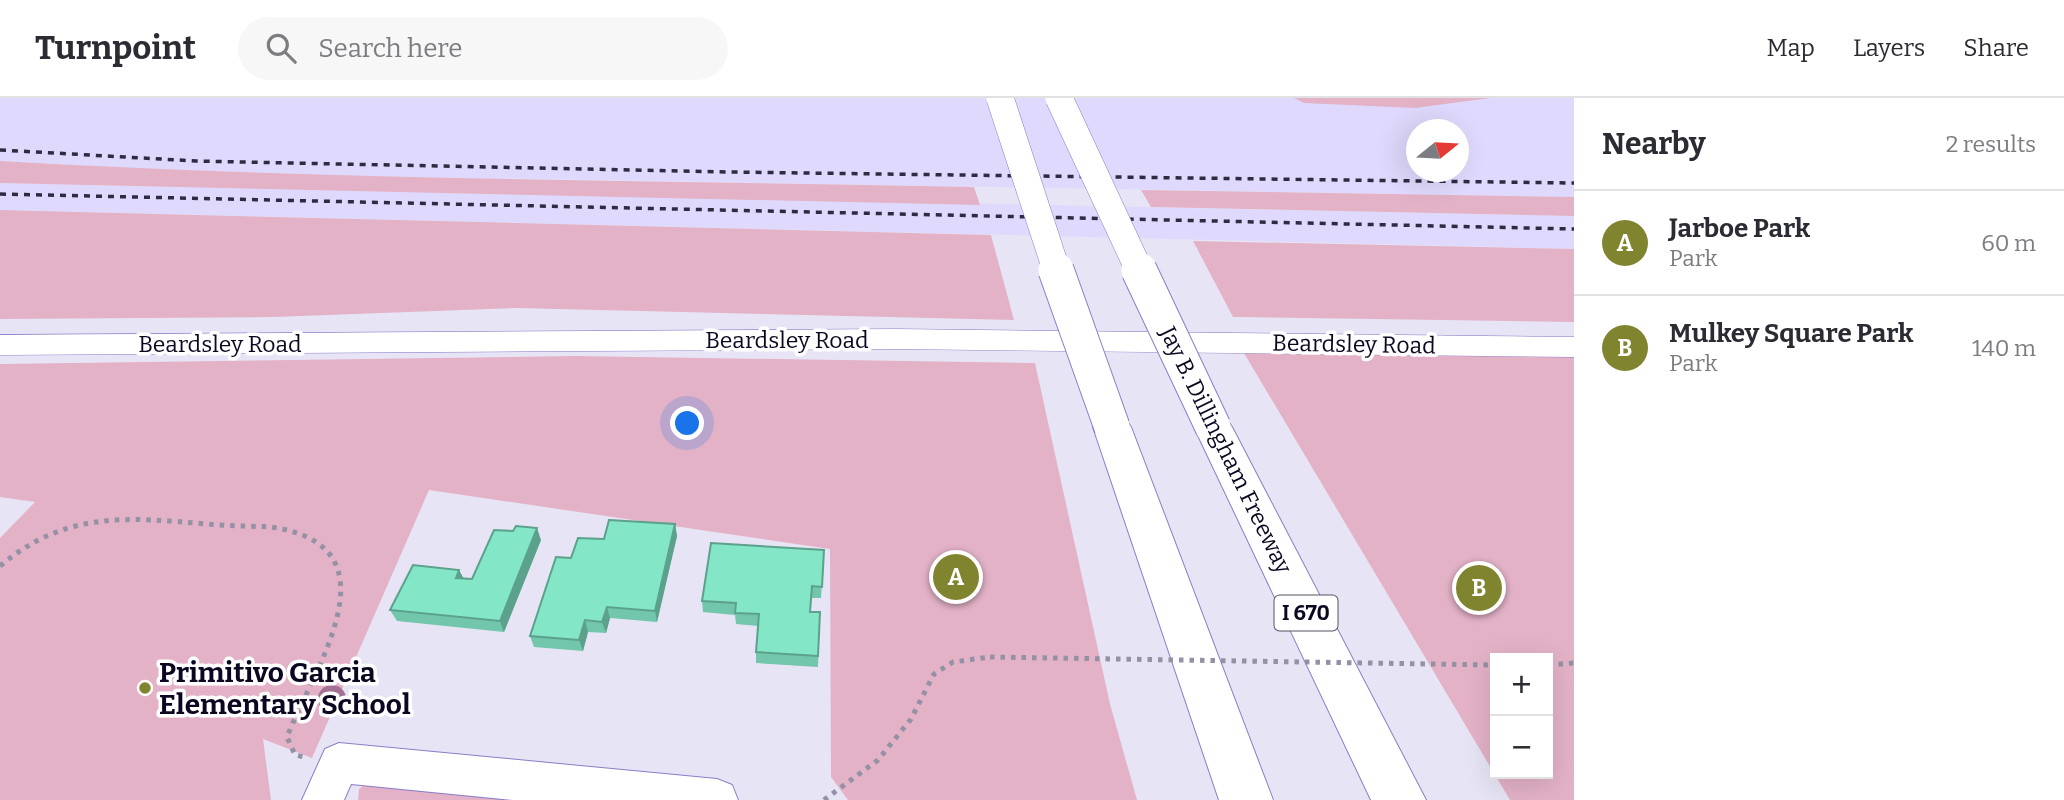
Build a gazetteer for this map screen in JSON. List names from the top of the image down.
{
  "streets": {
    "highway": ["Jay B. Dillingham Freeway", "I 670"],
    "street": ["Beardsley Road"]
  },
  "places": ["Primitivo Garcia Elementary School"],
  "north": "right",
  "page": {
    "header": "Turnpoint",
    "search": "Search here",
    "nav": ["Map", "Layers", "Share"],
    "heading": ["Nearby", "2 results"],
    "list": [
      {
        "mark": "A",
        "name": "Jarboe Park",
        "note": "Park",
        "value": "60 m"
      },
      {
        "mark": "B",
        "name": "Mulkey Square Park",
        "note": "Park",
        "value": "140 m"
      }
    ],
    "pins": ["A", "B"],
    "map_buttons": ["+", "−"]
  }
}
